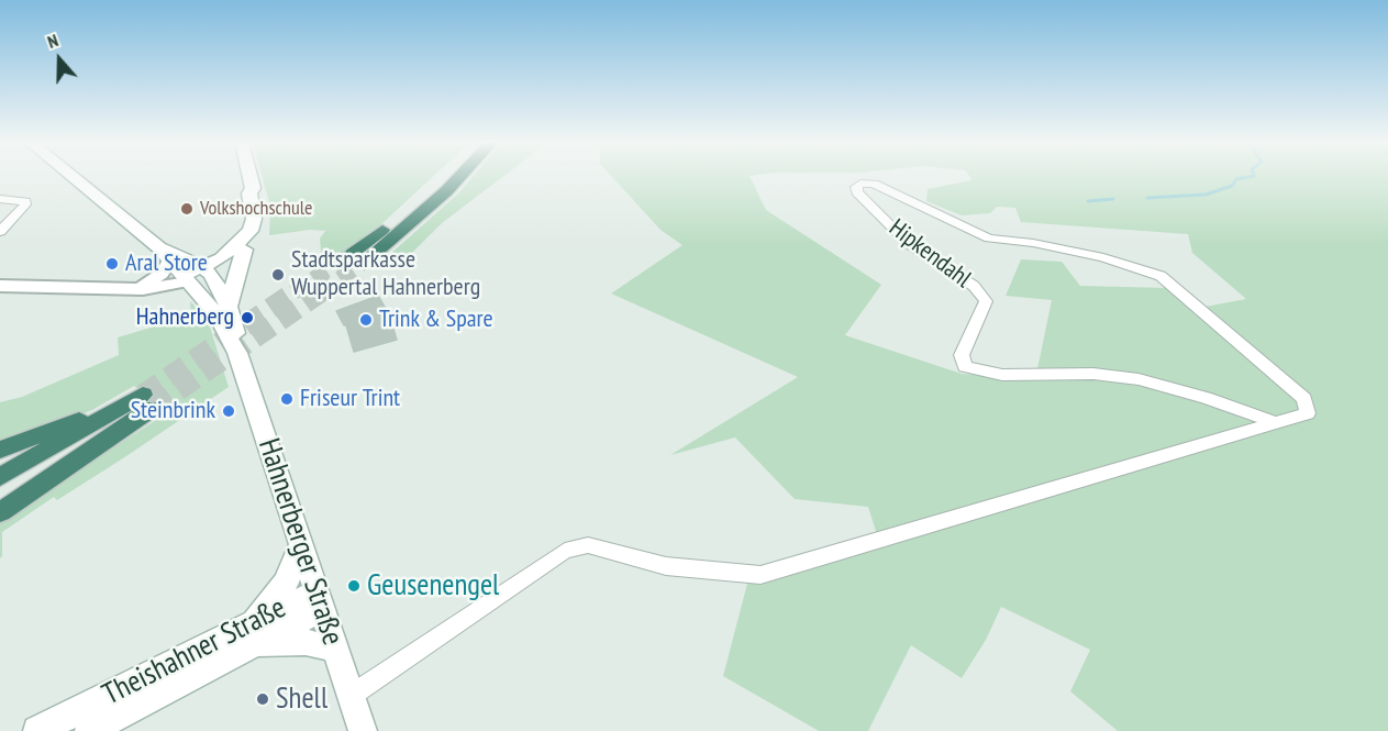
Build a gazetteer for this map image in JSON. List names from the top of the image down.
{
  "streets": {
    "main road": ["Hahnerberger Straße", "Theishahner Straße"],
    "street": ["Hipkendahl"]
  },
  "crossings": [
    ["Hipkendahl", "Hahnerberger Straße"],
    ["Hahnerberger Straße", "Theishahner Straße"]
  ],
  "places": [
    "Volkshochschule",
    "Aral Store",
    "Stadtsparkasse Wuppertal Hahnerberg",
    "Hahnerberg",
    "Trink & Spare",
    "Friseur Trint",
    "Steinbrink",
    "Geusenengel",
    "Shell"
  ],
  "north": "top"
}
